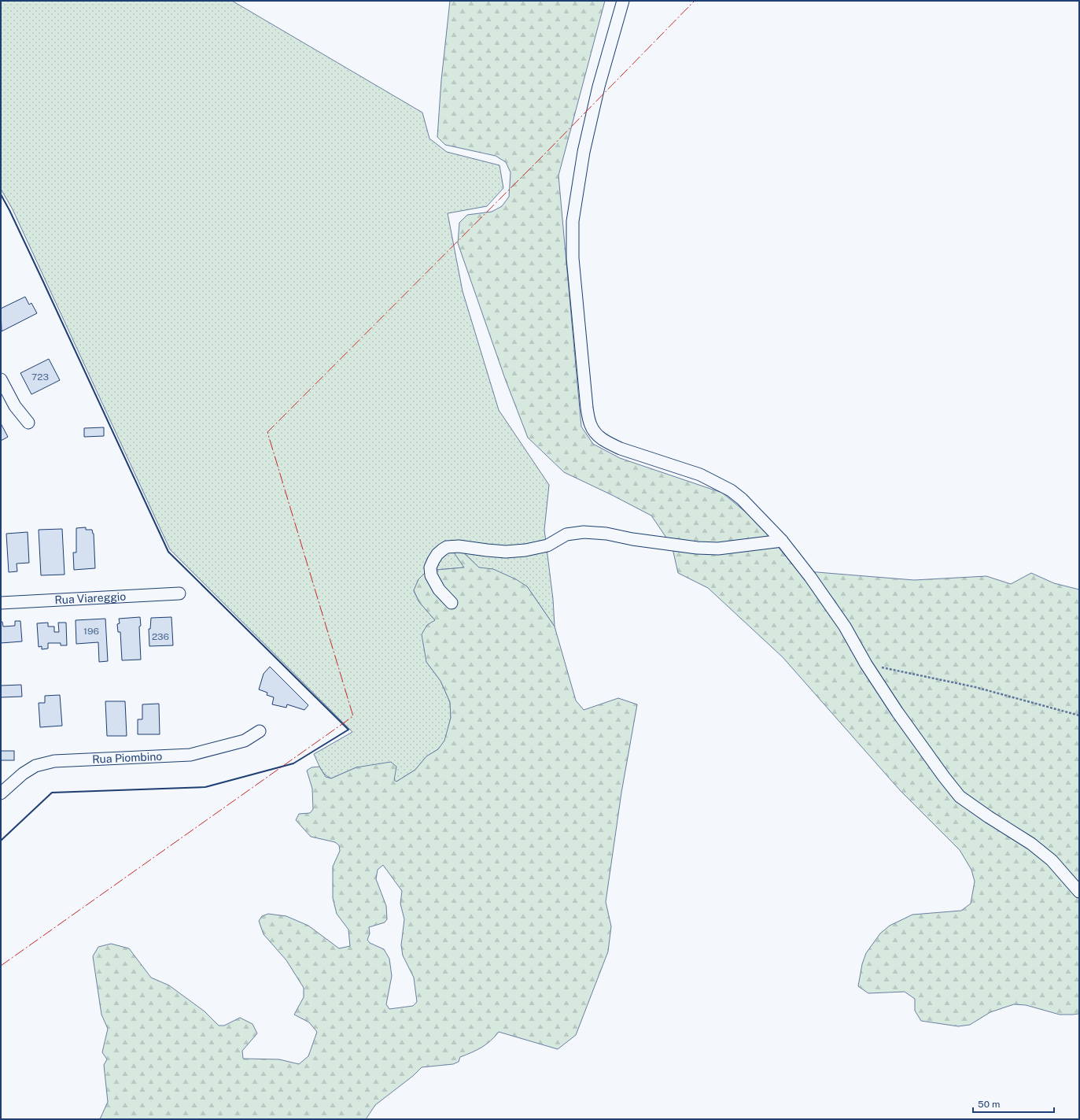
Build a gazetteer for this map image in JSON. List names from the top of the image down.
{
  "streets": {
    "street": ["Rua Viareggio", "Rua Piombino"]
  },
  "house_numbers": ["723", "196", "236"],
  "scale_bar": "50 m"
}
